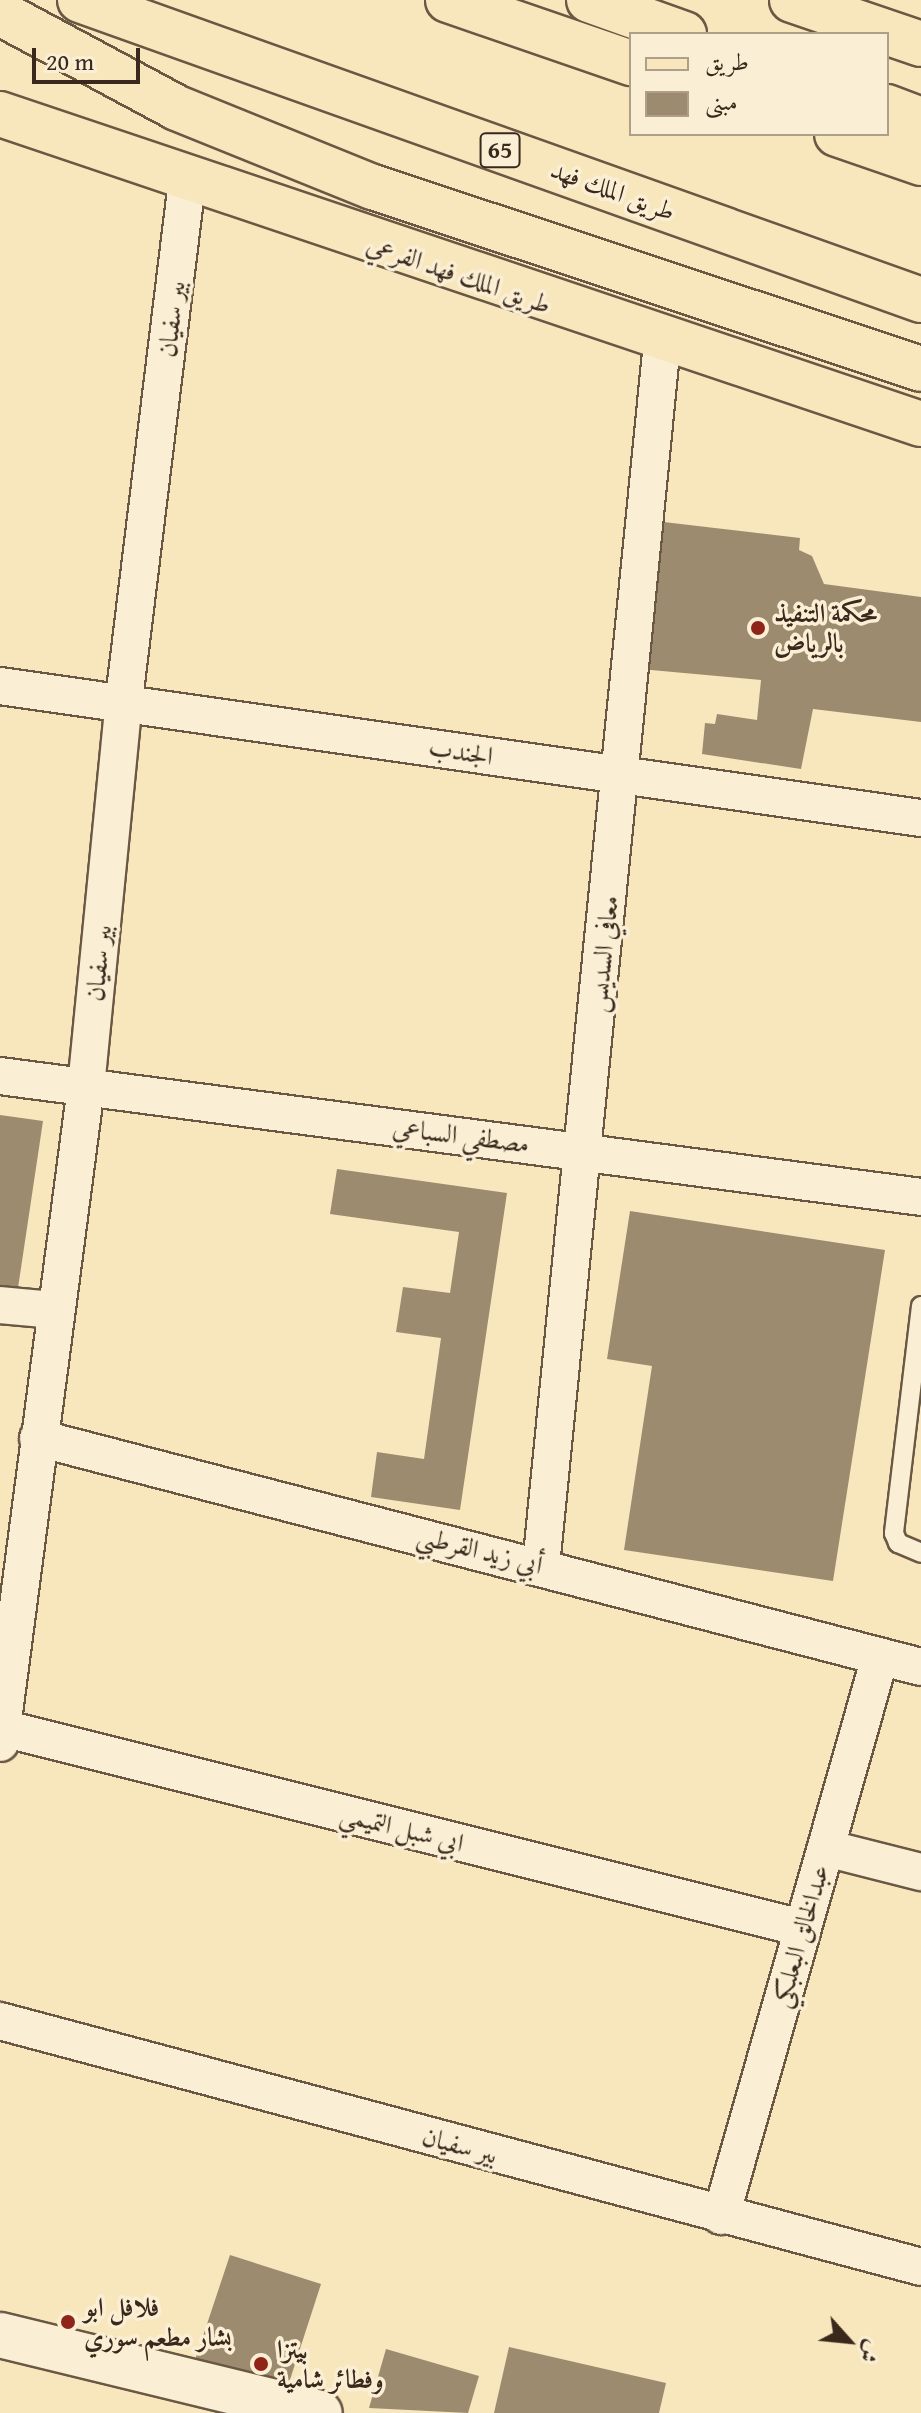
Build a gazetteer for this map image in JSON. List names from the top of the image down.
{
  "streets": {
    "main road": ["65", "طريق الملك فهد", "طريق الملك فهد الفرعي"],
    "street": [
      "بير سفيان",
      "الجندب",
      "معافي السديس",
      "مصطفي السباعي",
      "أبي زيد القرطبي",
      "ابي شبل التميمي",
      "عبدالخالق البعلبكي"
    ]
  },
  "crossings": [
    ["طريق الملك فهد الفرعي", "بير سفيان"],
    ["طريق الملك فهد الفرعي", "معافي السديس"],
    ["بير سفيان", "الجندب"],
    ["بير سفيان", "مصطفي السباعي"],
    ["بير سفيان", "أبي زيد القرطبي"],
    ["بير سفيان", "ابي شبل التميمي"],
    ["بير سفيان", "عبدالخالق البعلبكي"],
    ["الجندب", "معافي السديس"],
    ["معافي السديس", "مصطفي السباعي"],
    ["معافي السديس", "أبي زيد القرطبي"],
    ["أبي زيد القرطبي", "عبدالخالق البعلبكي"],
    ["ابي شبل التميمي", "عبدالخالق البعلبكي"]
  ],
  "places": ["محكمة التنفيذ بالرياض", "فلافل ابو بشار مطعم سوري", "بيتزا وفطائر شامية"],
  "legend": ["طريق", "مبنى"],
  "scale_bar": "20 m",
  "north": "bottom right"
}
